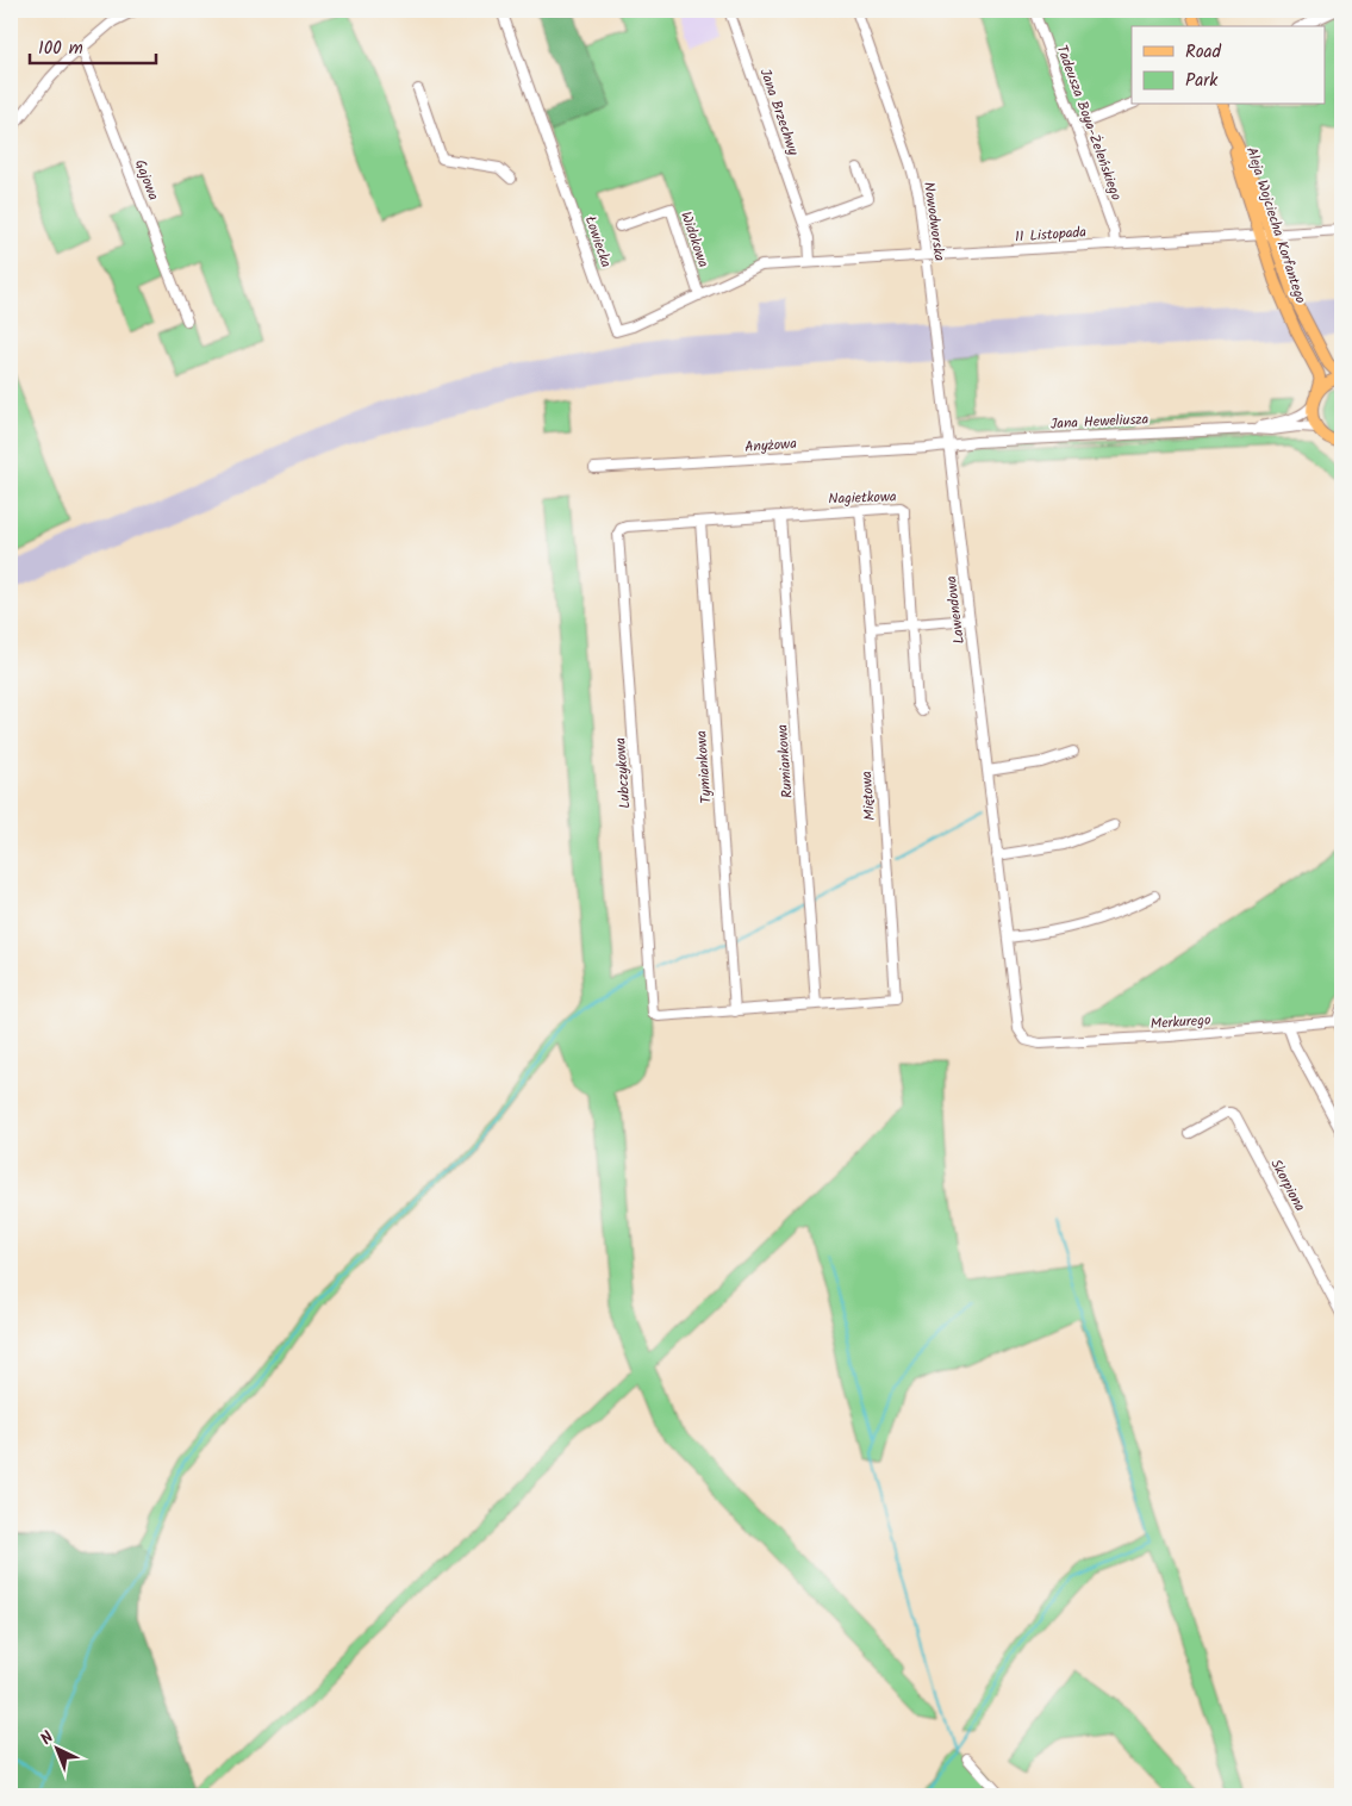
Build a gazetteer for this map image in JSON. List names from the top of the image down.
{
  "streets": {
    "main road": ["Aleja Wojciecha Korfantego"],
    "street": [
      "Jana Brzechwy",
      "Tadeusza Boya-Żeleńskiego",
      "Gajowa",
      "Nowodworska",
      "11 Listopada",
      "Widokowa",
      "Łowiecka",
      "Jana Heweliusza",
      "Anyżowa",
      "Nagietkowa",
      "Lawendowa",
      "Rumiankowa",
      "Tymiankowa",
      "Lubczykowa",
      "Miętowa",
      "Merkurego",
      "Skorpiona"
    ]
  },
  "crossings": [
    ["Jana Brzechwy", "11 Listopada"],
    ["Tadeusza Boya-Żeleńskiego", "11 Listopada"],
    ["Nowodworska", "11 Listopada"],
    ["Nowodworska", "Jana Heweliusza"],
    ["Nowodworska", "Anyżowa"],
    ["Nowodworska", "Lawendowa"],
    ["Aleja Wojciecha Korfantego", "11 Listopada"],
    ["11 Listopada", "Łowiecka"],
    ["Widokowa", "Łowiecka"],
    ["Jana Heweliusza", "Anyżowa"],
    ["Jana Heweliusza", "Lawendowa"],
    ["Anyżowa", "Lawendowa"],
    ["Nagietkowa", "Rumiankowa"],
    ["Nagietkowa", "Lubczykowa"],
    ["Nagietkowa", "Miętowa"],
    ["Lawendowa", "Merkurego"],
    ["Rumiankowa", "Lubczykowa"],
    ["Rumiankowa", "Miętowa"],
    ["Tymiankowa", "Lubczykowa"],
    ["Lubczykowa", "Miętowa"]
  ],
  "legend": ["Road", "Park"],
  "scale_bar": "100 m",
  "north": "top left"
}
